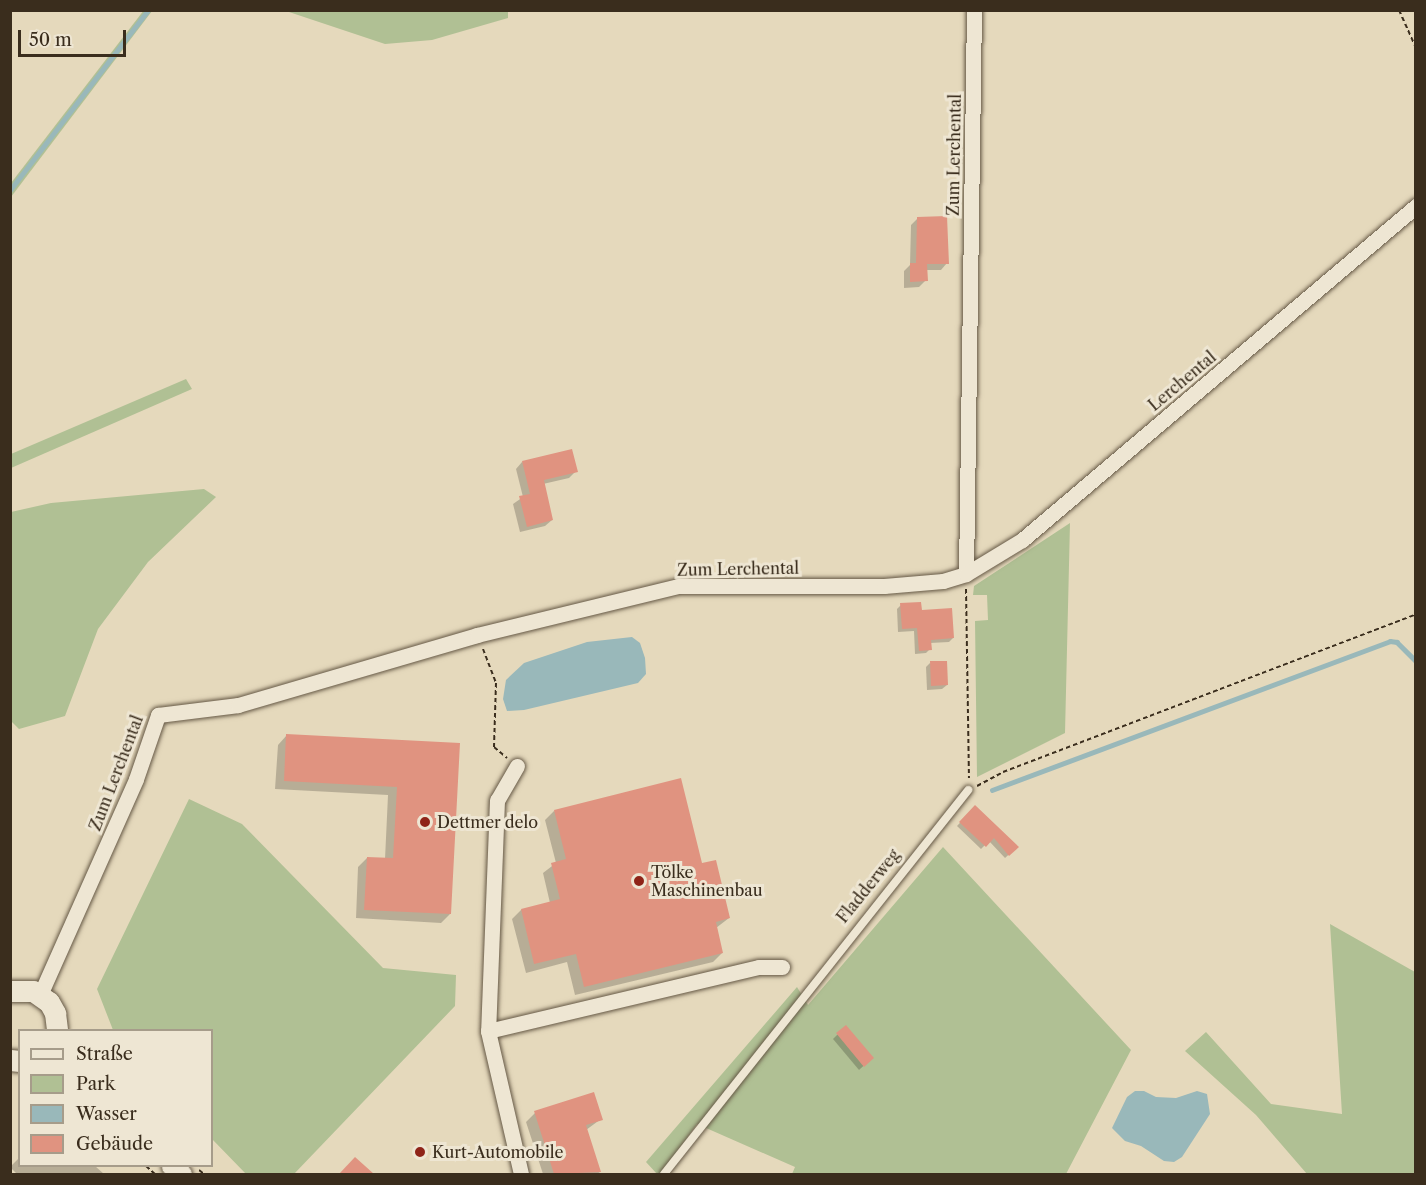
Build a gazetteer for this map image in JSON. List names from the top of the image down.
{
  "streets": {
    "street": ["Zum Lerchental", "Lerchental"],
    "lane": ["Fladderweg"]
  },
  "crossings": [
    ["Zum Lerchental", "Lerchental"]
  ],
  "places": ["Dettmer delo", "Tölke Maschinenbau", "Kurt-Automobile"],
  "legend": [
    "Straße",
    "Park",
    "Wasser",
    "Gebäude"
  ],
  "scale_bar": "50 m"
}
